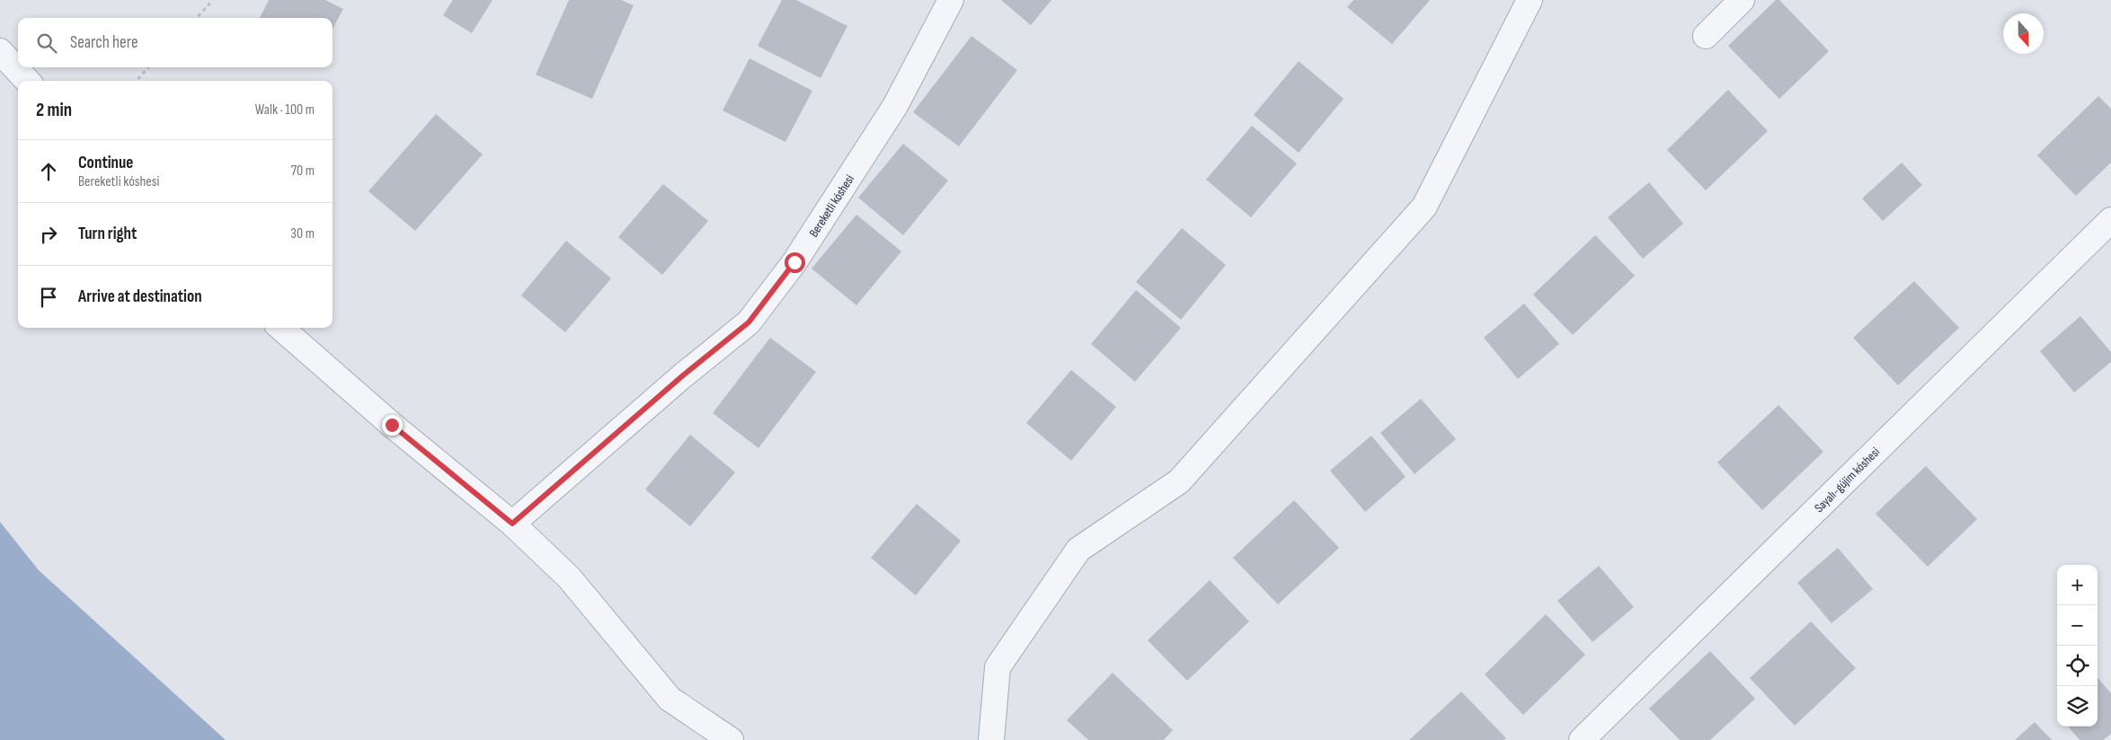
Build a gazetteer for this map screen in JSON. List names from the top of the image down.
{
  "streets": {
    "street": ["Bereketli kóshesi", "Sayalı-gújim kóshesi"]
  },
  "north": "bottom",
  "page": {
    "search": "Search here",
    "heading": ["2 min", "Walk · 100 m"],
    "list": [
      ["Continue", "Bereketli kóshesi", "70 m"],
      ["Turn right", "30 m"],
      "Arrive at destination"
    ],
    "map_buttons": ["+", "−"]
  }
}
